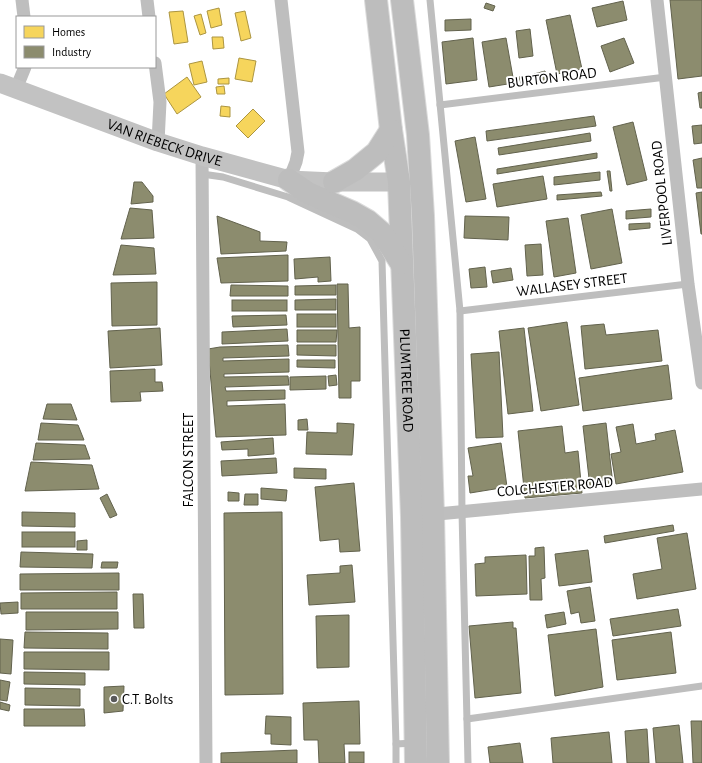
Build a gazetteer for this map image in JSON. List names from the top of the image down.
{
  "streets": {
    "highway": ["PLUMTREE ROAD"],
    "street": [
      "VAN RIEBECK DRIVE",
      "LIVERPOOL ROAD",
      "FALCON STREET",
      "COLCHESTER ROAD"
    ],
    "lane": ["BURTON ROAD", "WALLASEY STREET"]
  },
  "crossings": [
    ["BURTON ROAD", "LIVERPOOL ROAD"],
    ["VAN RIEBECK DRIVE", "PLUMTREE ROAD"],
    ["VAN RIEBECK DRIVE", "FALCON STREET"],
    ["LIVERPOOL ROAD", "WALLASEY STREET"],
    ["PLUMTREE ROAD", "COLCHESTER ROAD"]
  ],
  "places": ["C.T. Bolts"],
  "legend": ["Homes", "Industry"]
}
